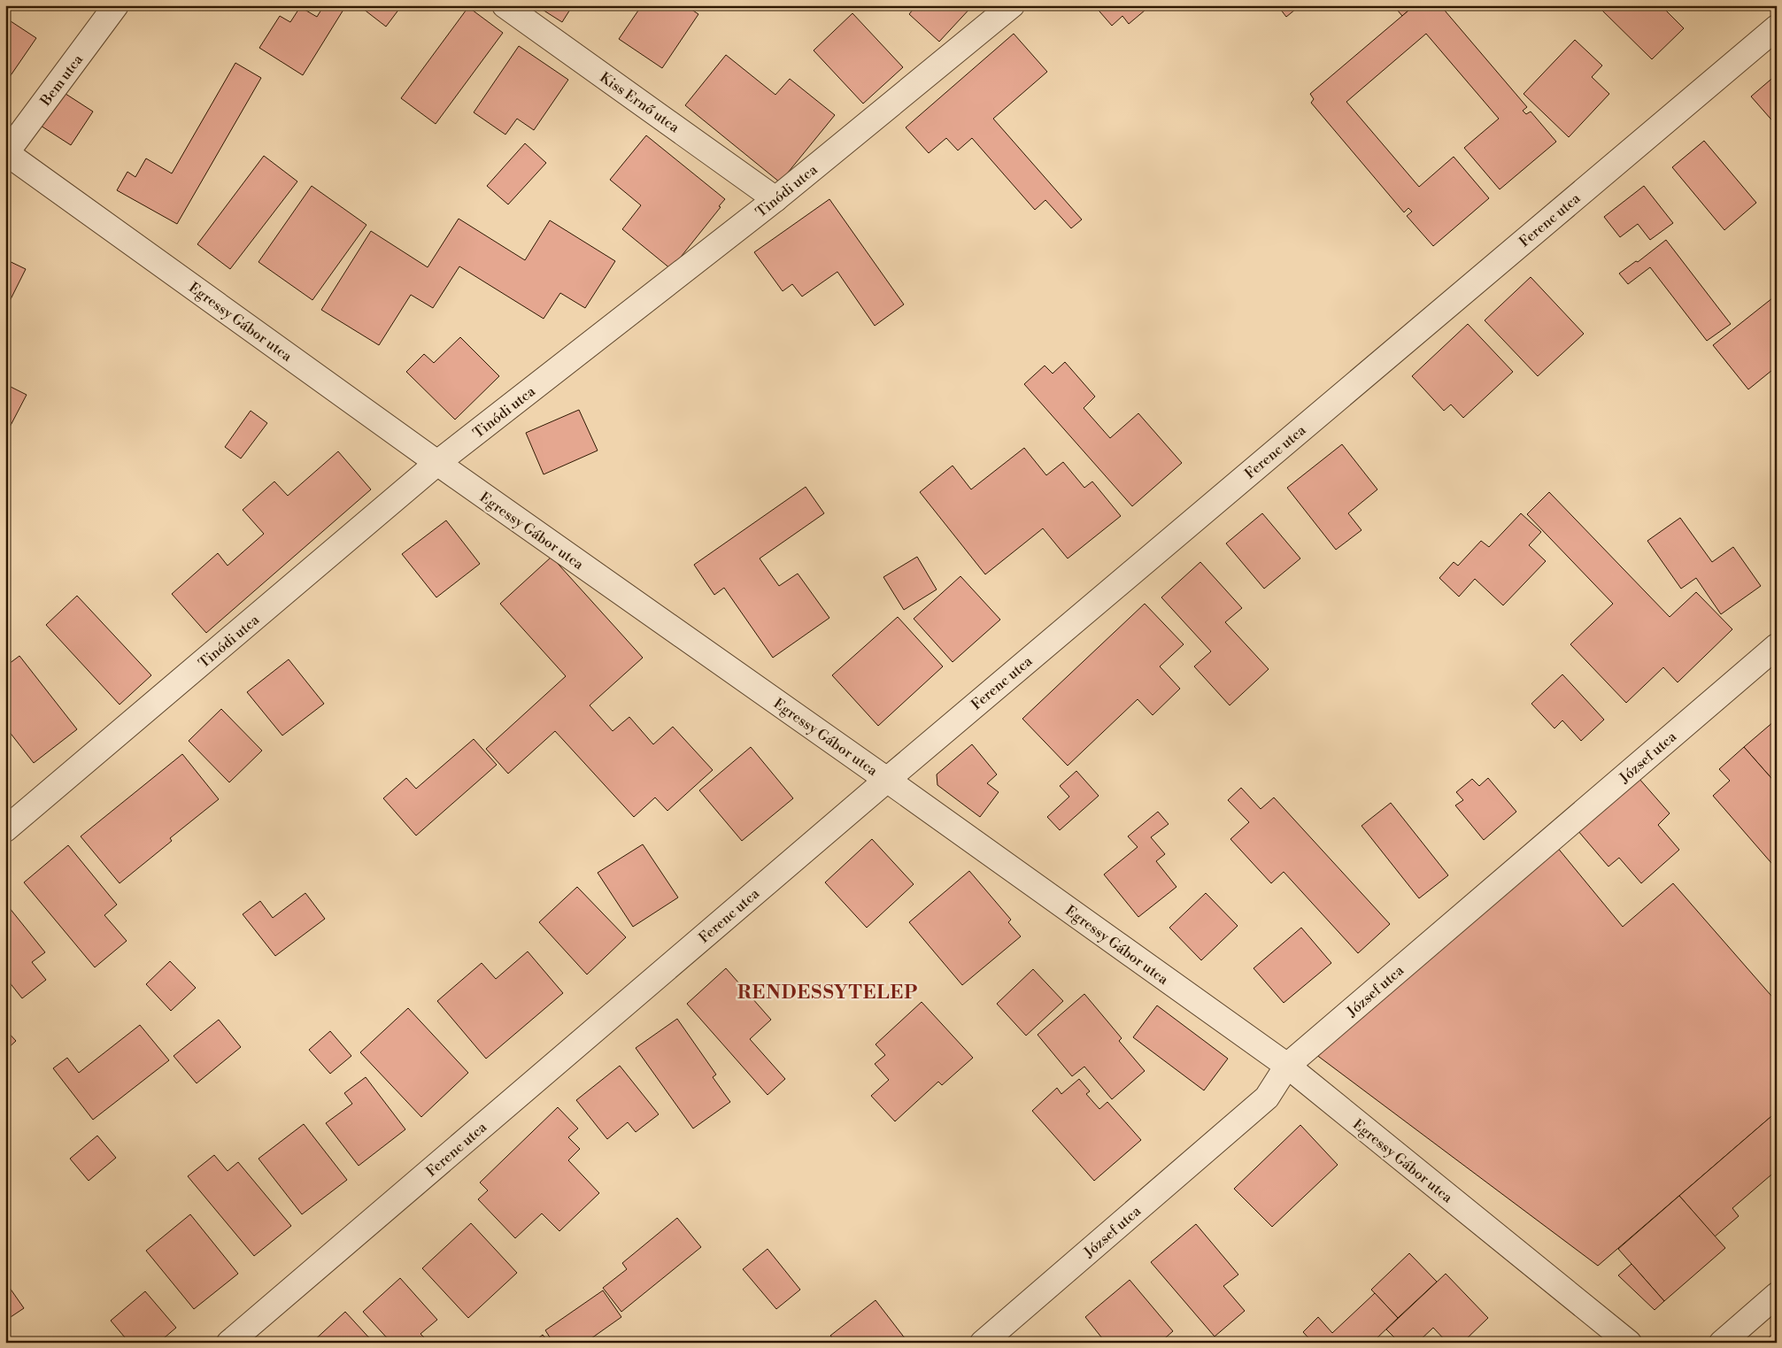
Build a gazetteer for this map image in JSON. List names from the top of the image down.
{
  "streets": {
    "street": [
      "Bem utca",
      "Kiss Ernő utca",
      "Tinódi utca",
      "Ferenc utca",
      "Egressy Gábor utca",
      "József utca"
    ]
  },
  "crossings": [
    ["Bem utca", "Egressy Gábor utca"],
    ["Kiss Ernő utca", "Tinódi utca"],
    ["Tinódi utca", "Egressy Gábor utca"],
    ["Ferenc utca", "Egressy Gábor utca"],
    ["Egressy Gábor utca", "József utca"]
  ],
  "districts": ["RENDESSYTELEP"]
}
